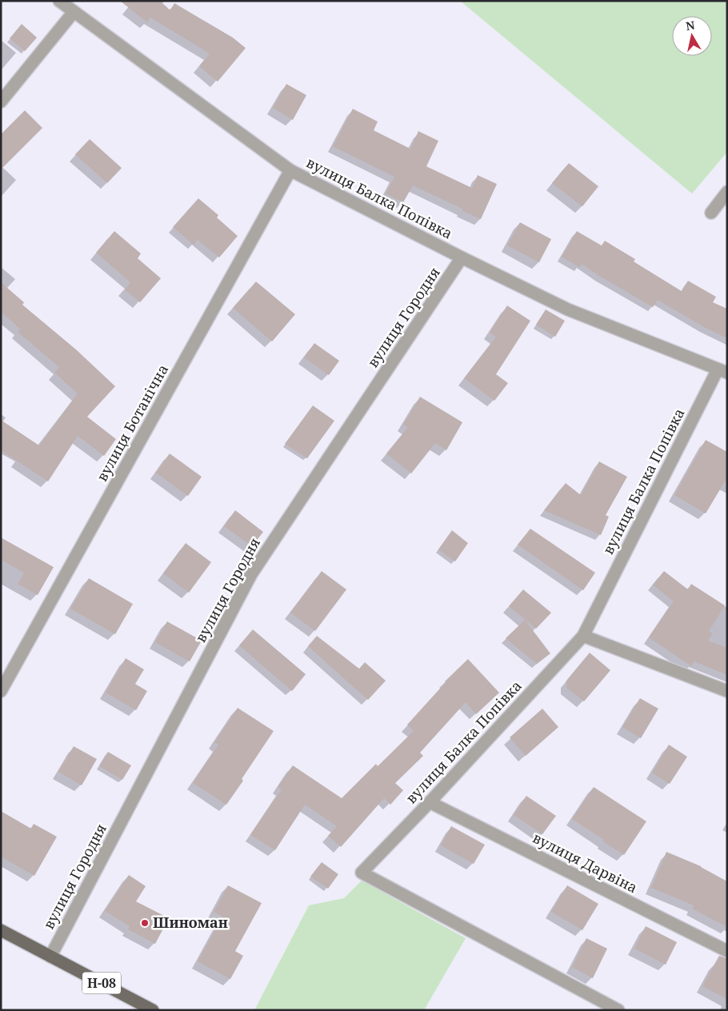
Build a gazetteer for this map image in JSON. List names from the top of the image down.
{
  "streets": {
    "main road": ["Н-08"],
    "street": [
      "вулиця Балка Попівка",
      "вулиця Городня",
      "вулиця Ботанічна",
      "вулиця Дарвіна"
    ]
  },
  "crossings": [
    ["вулиця Балка Попівка", "вулиця Городня"],
    ["вулиця Балка Попівка", "вулиця Ботанічна"],
    ["вулиця Балка Попівка", "вулиця Дарвіна"],
    ["вулиця Городня", "Н-08"]
  ],
  "places": ["Шиноман"],
  "north": "top"
}
